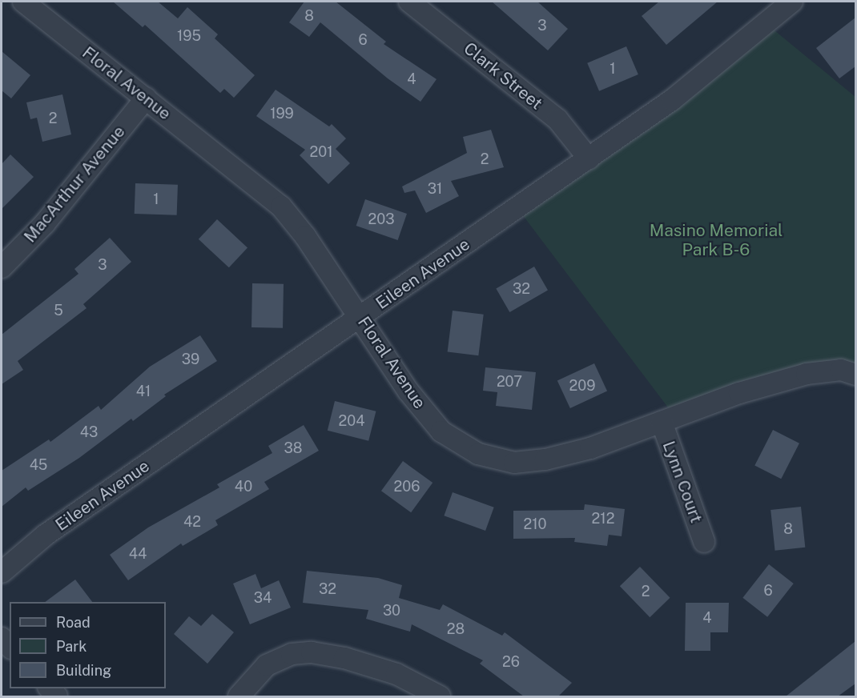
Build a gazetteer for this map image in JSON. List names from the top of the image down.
{
  "streets": {
    "street": [
      "Clark Street",
      "Floral Avenue",
      "MacArthur Avenue",
      "Eileen Avenue",
      "Lynn Court"
    ]
  },
  "crossings": [
    ["Clark Street", "Eileen Avenue"],
    ["Floral Avenue", "MacArthur Avenue"],
    ["Floral Avenue", "Eileen Avenue"],
    ["Floral Avenue", "Lynn Court"]
  ],
  "parks": ["Masino Memorial Park B-6"],
  "house_numbers": [
    "8",
    "3",
    "195",
    "6",
    "1",
    "4",
    "199",
    "2",
    "201",
    "2",
    "31",
    "1",
    "203",
    "3",
    "32",
    "5",
    "39",
    "207",
    "209",
    "41",
    "204",
    "43",
    "38",
    "45",
    "40",
    "206",
    "212",
    "42",
    "210",
    "8",
    "44",
    "32",
    "6",
    "2",
    "34",
    "30",
    "4",
    "28",
    "26"
  ],
  "legend": ["Road", "Park", "Building"]
}
